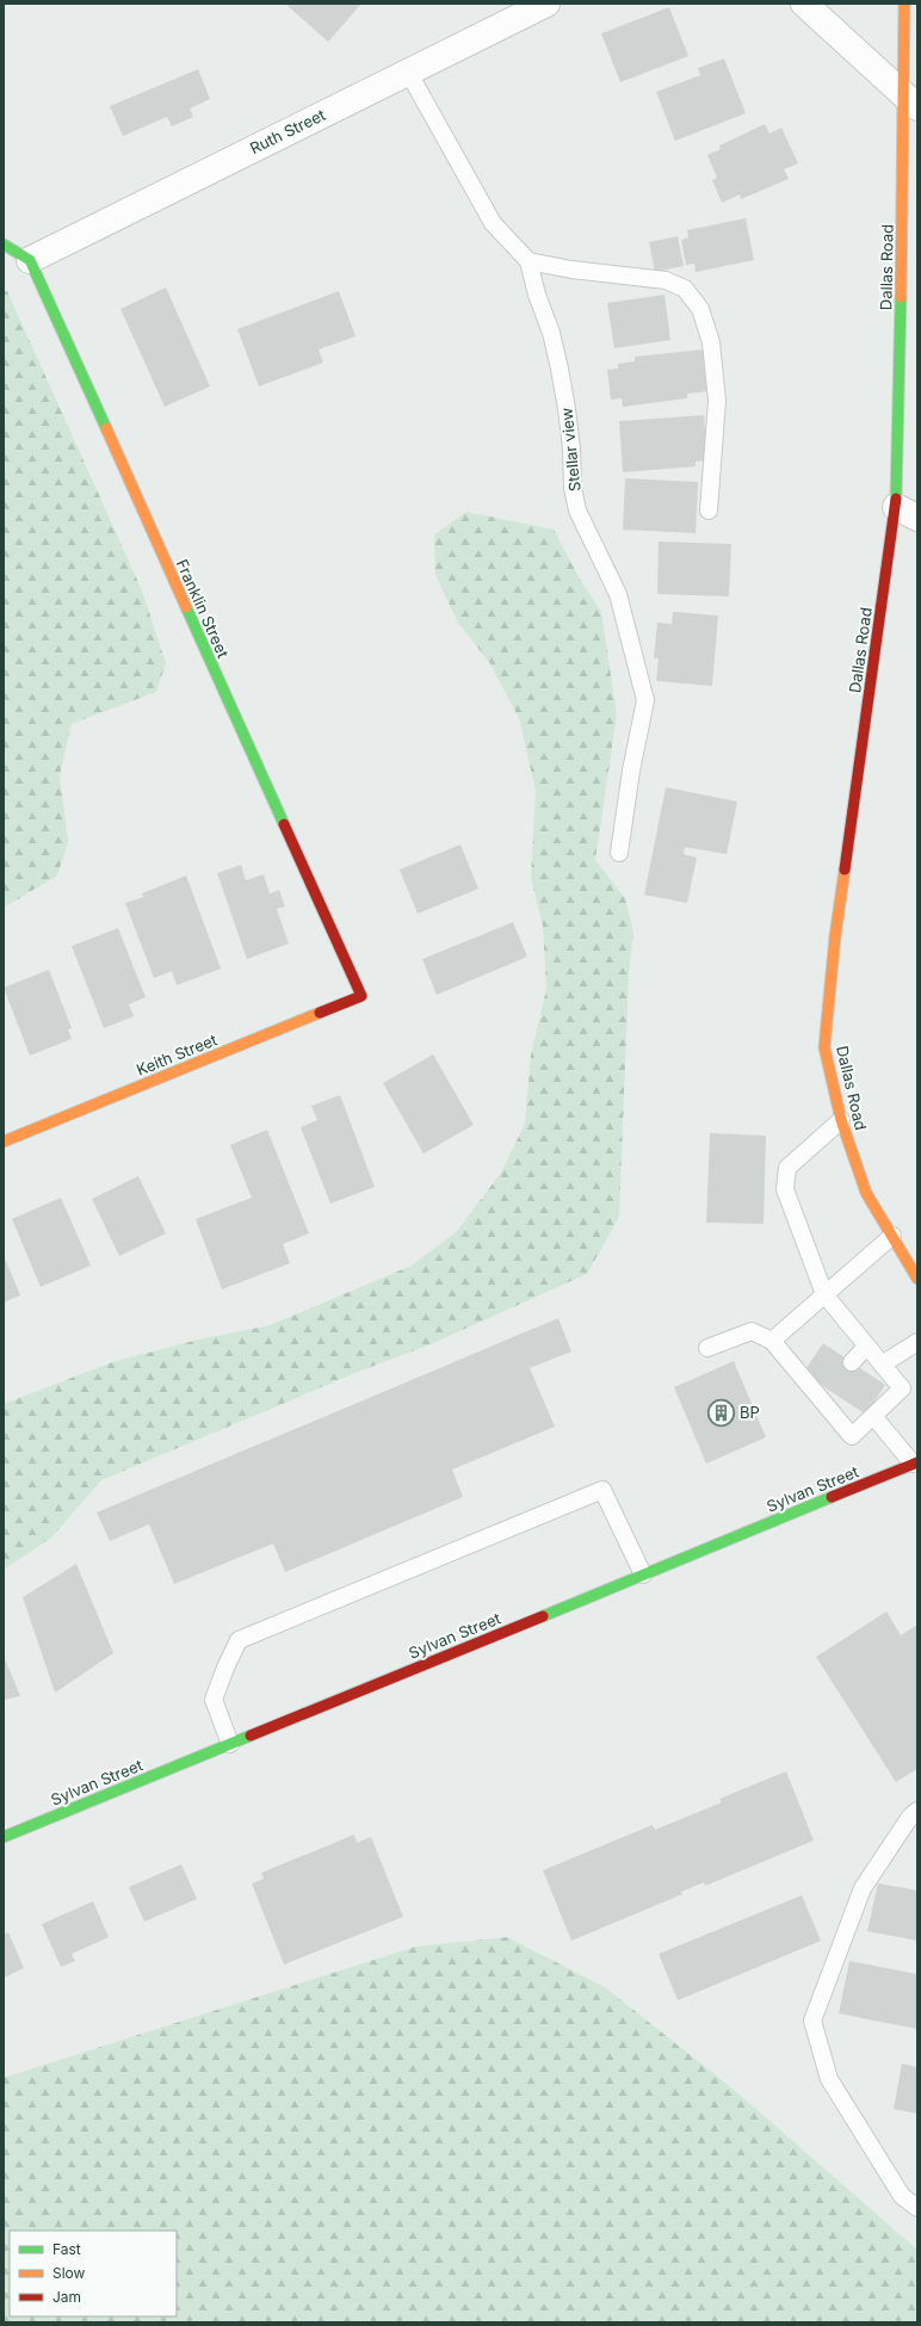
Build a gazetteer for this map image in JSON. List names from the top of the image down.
{
  "streets": {
    "street": [
      "Ruth Street",
      "Dallas Road",
      "Franklin Street",
      "Keith Street",
      "Sylvan Street"
    ],
    "lane": ["Stellar view"]
  },
  "crossings": [
    ["Ruth Street", "Stellar view"],
    ["Ruth Street", "Franklin Street"],
    ["Franklin Street", "Keith Street"]
  ],
  "places": {
    "building": ["BP"]
  },
  "legend": ["Fast", "Slow", "Jam"]
}
